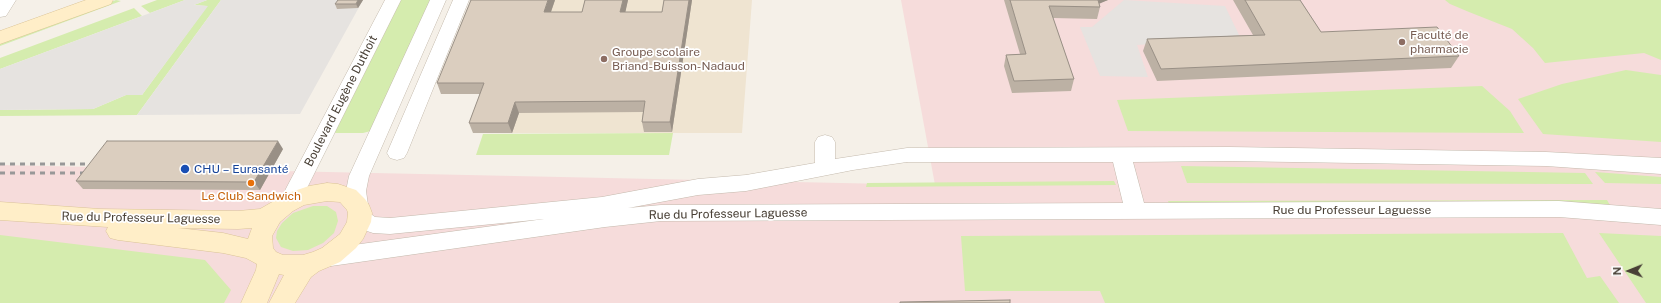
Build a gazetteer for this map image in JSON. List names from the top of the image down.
{
  "streets": {
    "street": ["Boulevard Eugène Duthoit", "Rue du Professeur Laguesse"]
  },
  "crossings": [
    ["Boulevard Eugène Duthoit", "Rue du Professeur Laguesse"]
  ],
  "places": [
    "Faculté de pharmacie",
    "Groupe scolaire Briand-Buisson-Nadaud",
    "CHU – Eurasanté",
    "Le Club Sandwich"
  ],
  "north": "left"
}
